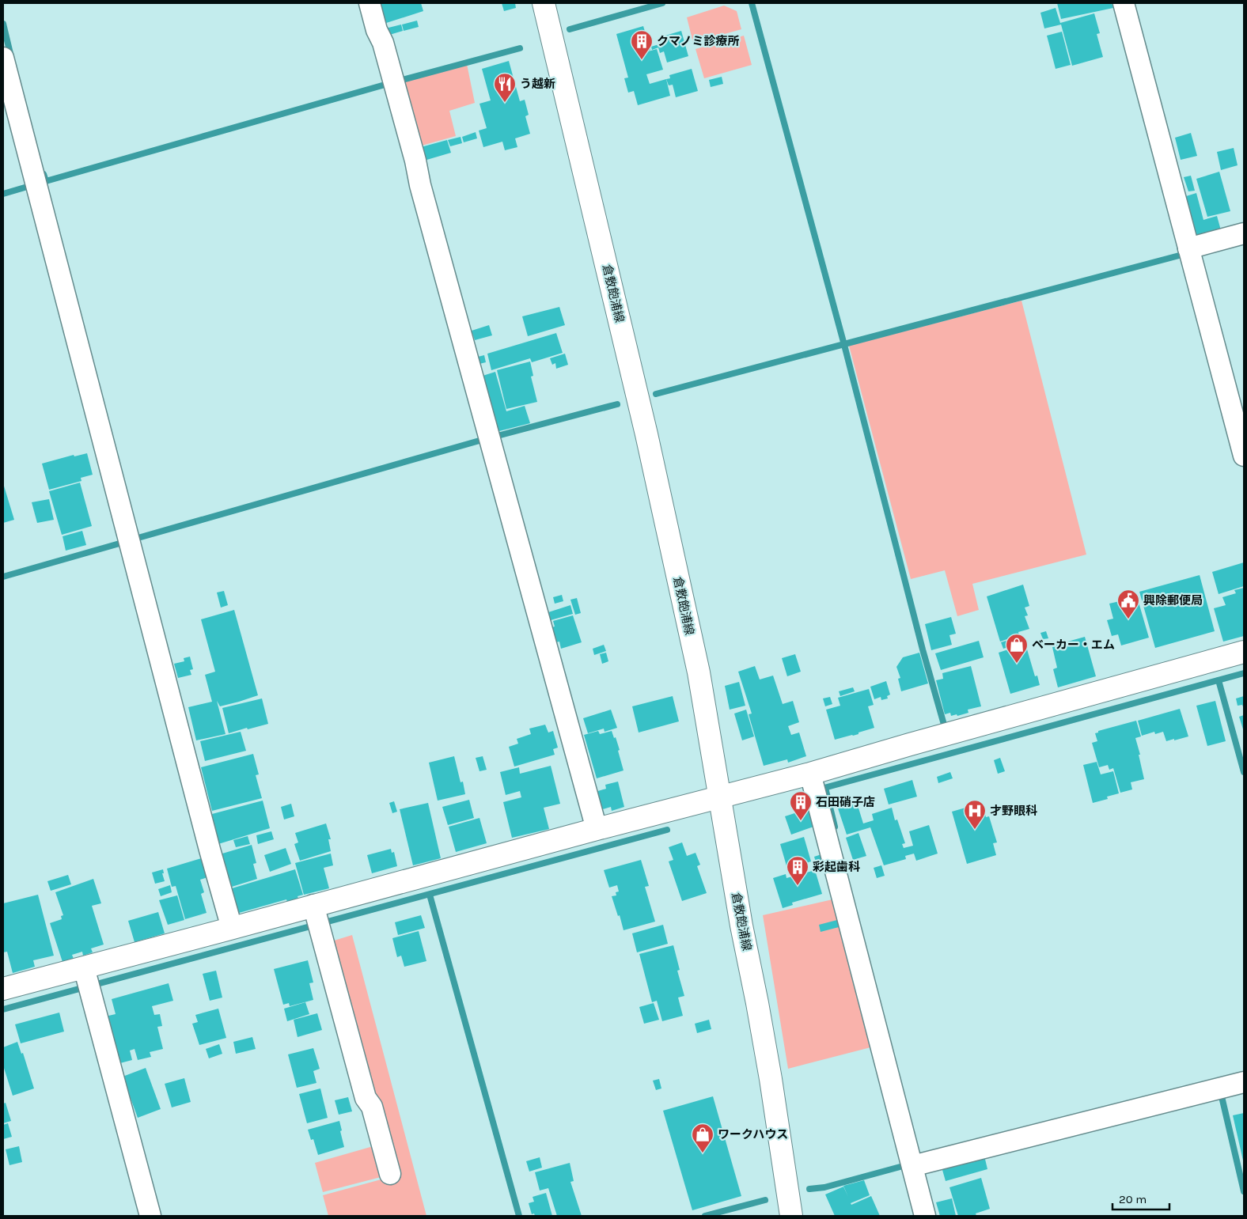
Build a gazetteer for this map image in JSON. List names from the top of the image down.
{
  "streets": {
    "street": ["倉敷飽浦線"]
  },
  "places": {
    "building": ["クマノミ診療所", "石田硝子店", "彩起歯科"],
    "restaurant": ["う越新"],
    "public building": ["興除郵便局"],
    "shop": ["ベーカー・エム", "ワークハウス"],
    "hospital": ["才野眼科"]
  },
  "scale_bar": "20 m"
}
